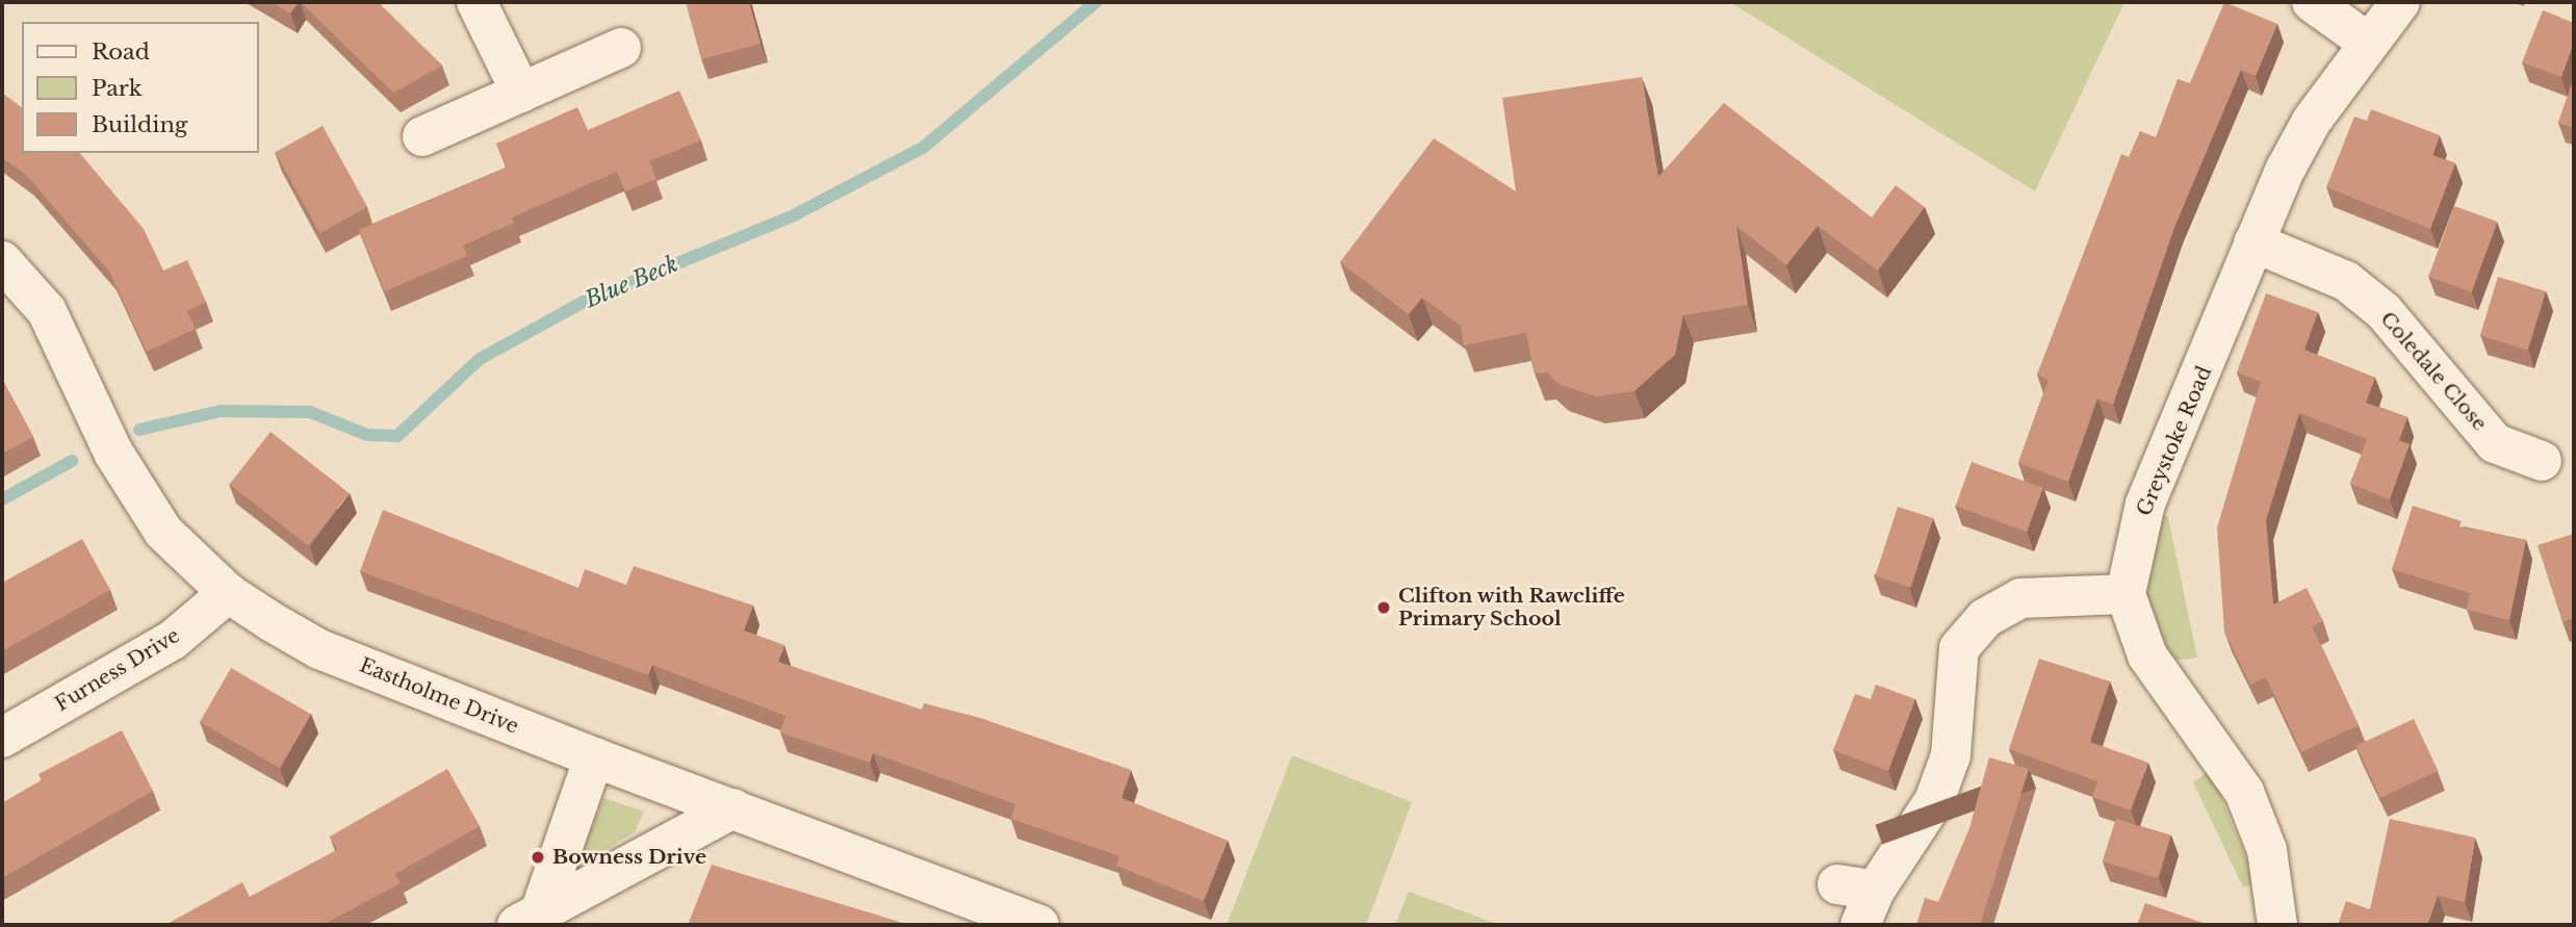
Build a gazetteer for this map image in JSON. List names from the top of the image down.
{
  "streets": {
    "street": [
      "Coledale Close",
      "Greystoke Road",
      "Furness Drive",
      "Eastholme Drive"
    ]
  },
  "crossings": [
    ["Coledale Close", "Greystoke Road"],
    ["Furness Drive", "Eastholme Drive"]
  ],
  "water": ["Blue Beck"],
  "places": ["Clifton with Rawcliffe Primary School", "Bowness Drive"],
  "legend": ["Road", "Park", "Building"]
}
